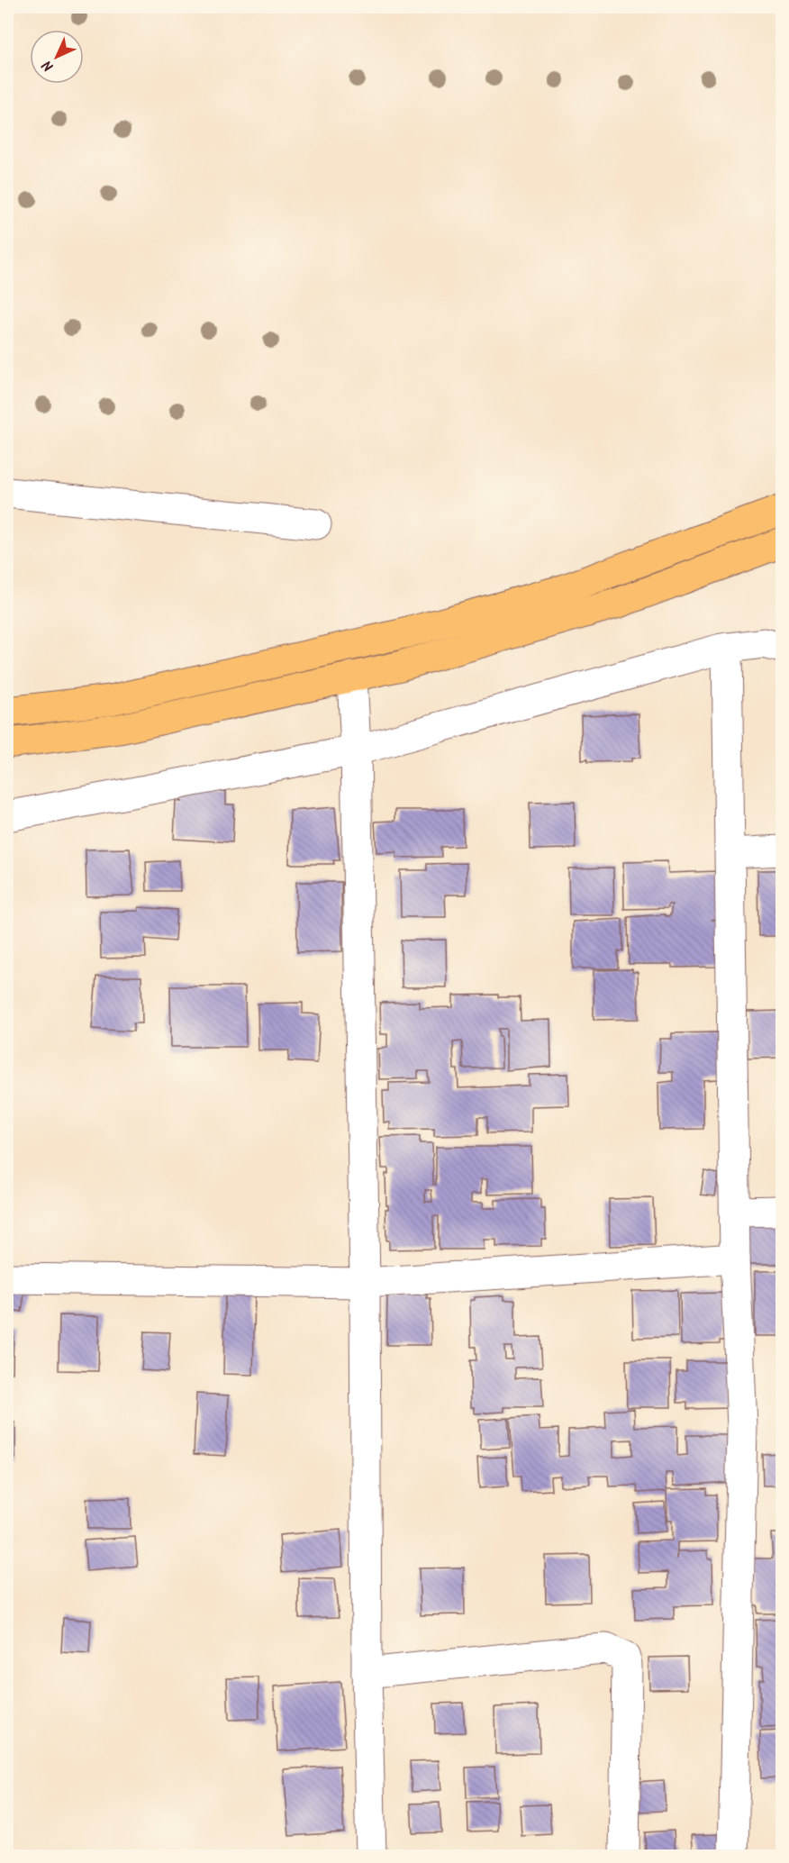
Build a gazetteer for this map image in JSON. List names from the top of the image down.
{
  "north": "bottom left"
}
